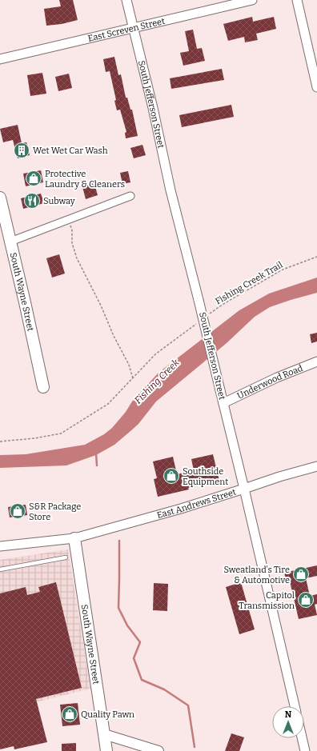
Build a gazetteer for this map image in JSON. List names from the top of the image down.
{
  "streets": {
    "main road": ["South Wayne Street"],
    "street": [
      "East Screven Street",
      "South Jefferson Street",
      "Underwood Road",
      "East Andrews Street"
    ],
    "path": ["Fishing Creek Trail"]
  },
  "crossings": [
    ["East Screven Street", "South Jefferson Street"],
    ["South Jefferson Street", "Underwood Road"],
    ["South Jefferson Street", "East Andrews Street"],
    ["South Wayne Street", "East Andrews Street"]
  ],
  "water": ["Fishing Creek"],
  "places": {
    "building": ["Wet Wet Car Wash"],
    "shop": [
      "Protective Laundry & Cleaners",
      "Southside Equipment",
      "S&R Package Store",
      "Sweatland's Tire & Automotive",
      "Capitol Transmission",
      "Quality Pawn"
    ],
    "restaurant": ["Subway"]
  },
  "north": "top"
}
